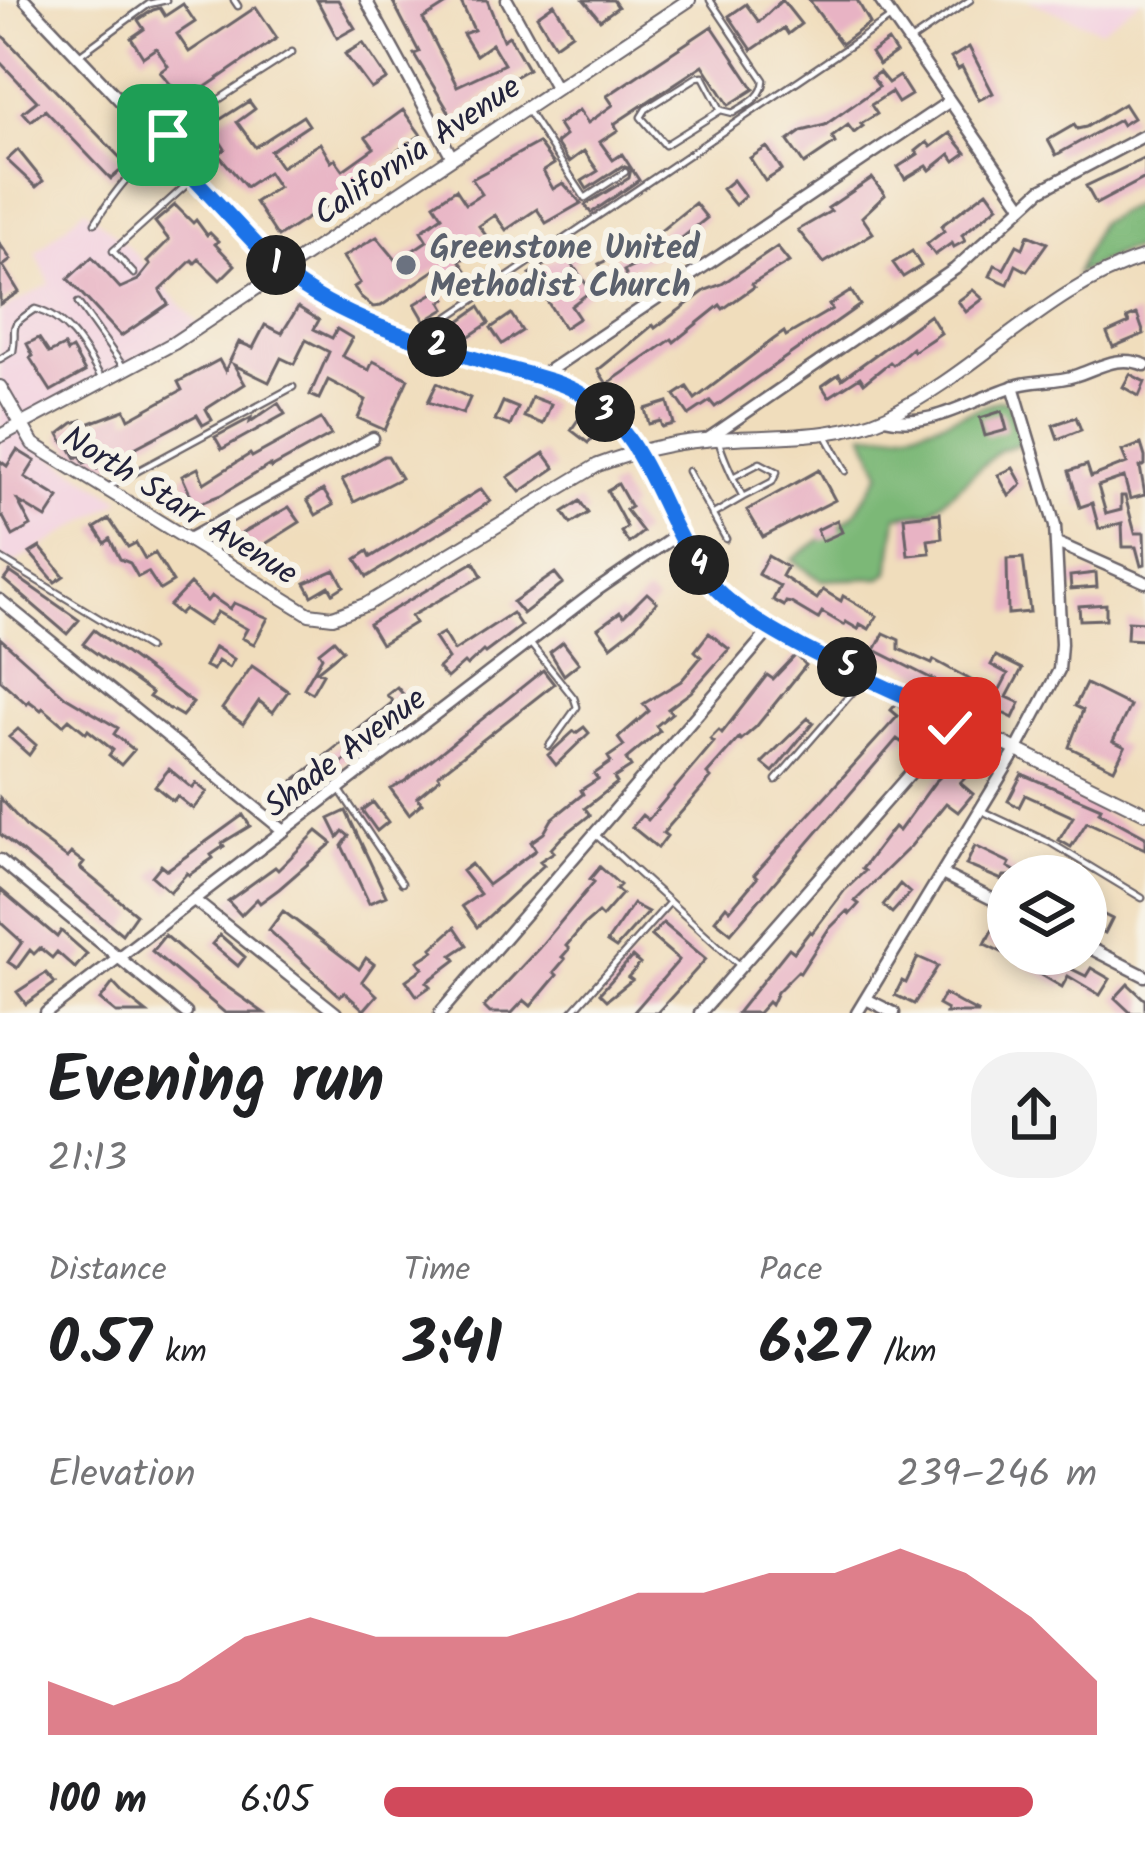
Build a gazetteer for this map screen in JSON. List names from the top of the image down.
{
  "streets": {
    "street": ["California Avenue", "North Starr Avenue", "Shade Avenue"]
  },
  "crossings": [
    ["California Avenue", "North Starr Avenue"]
  ],
  "places": ["Greenstone United Methodist Church"],
  "page": {
    "pins": [
      "1",
      "2",
      "3",
      "4",
      "5"
    ],
    "heading": ["Evening run", "21:13"],
    "stats": [
      ["Distance", "0.57 km"],
      ["Time", "3:41"],
      ["Pace", "6:27 /km"]
    ],
    "chart": ["Elevation", "239–246 m"],
    "list": [
      {
        "name": "100 m",
        "note": "6:05"
      }
    ]
  }
}
